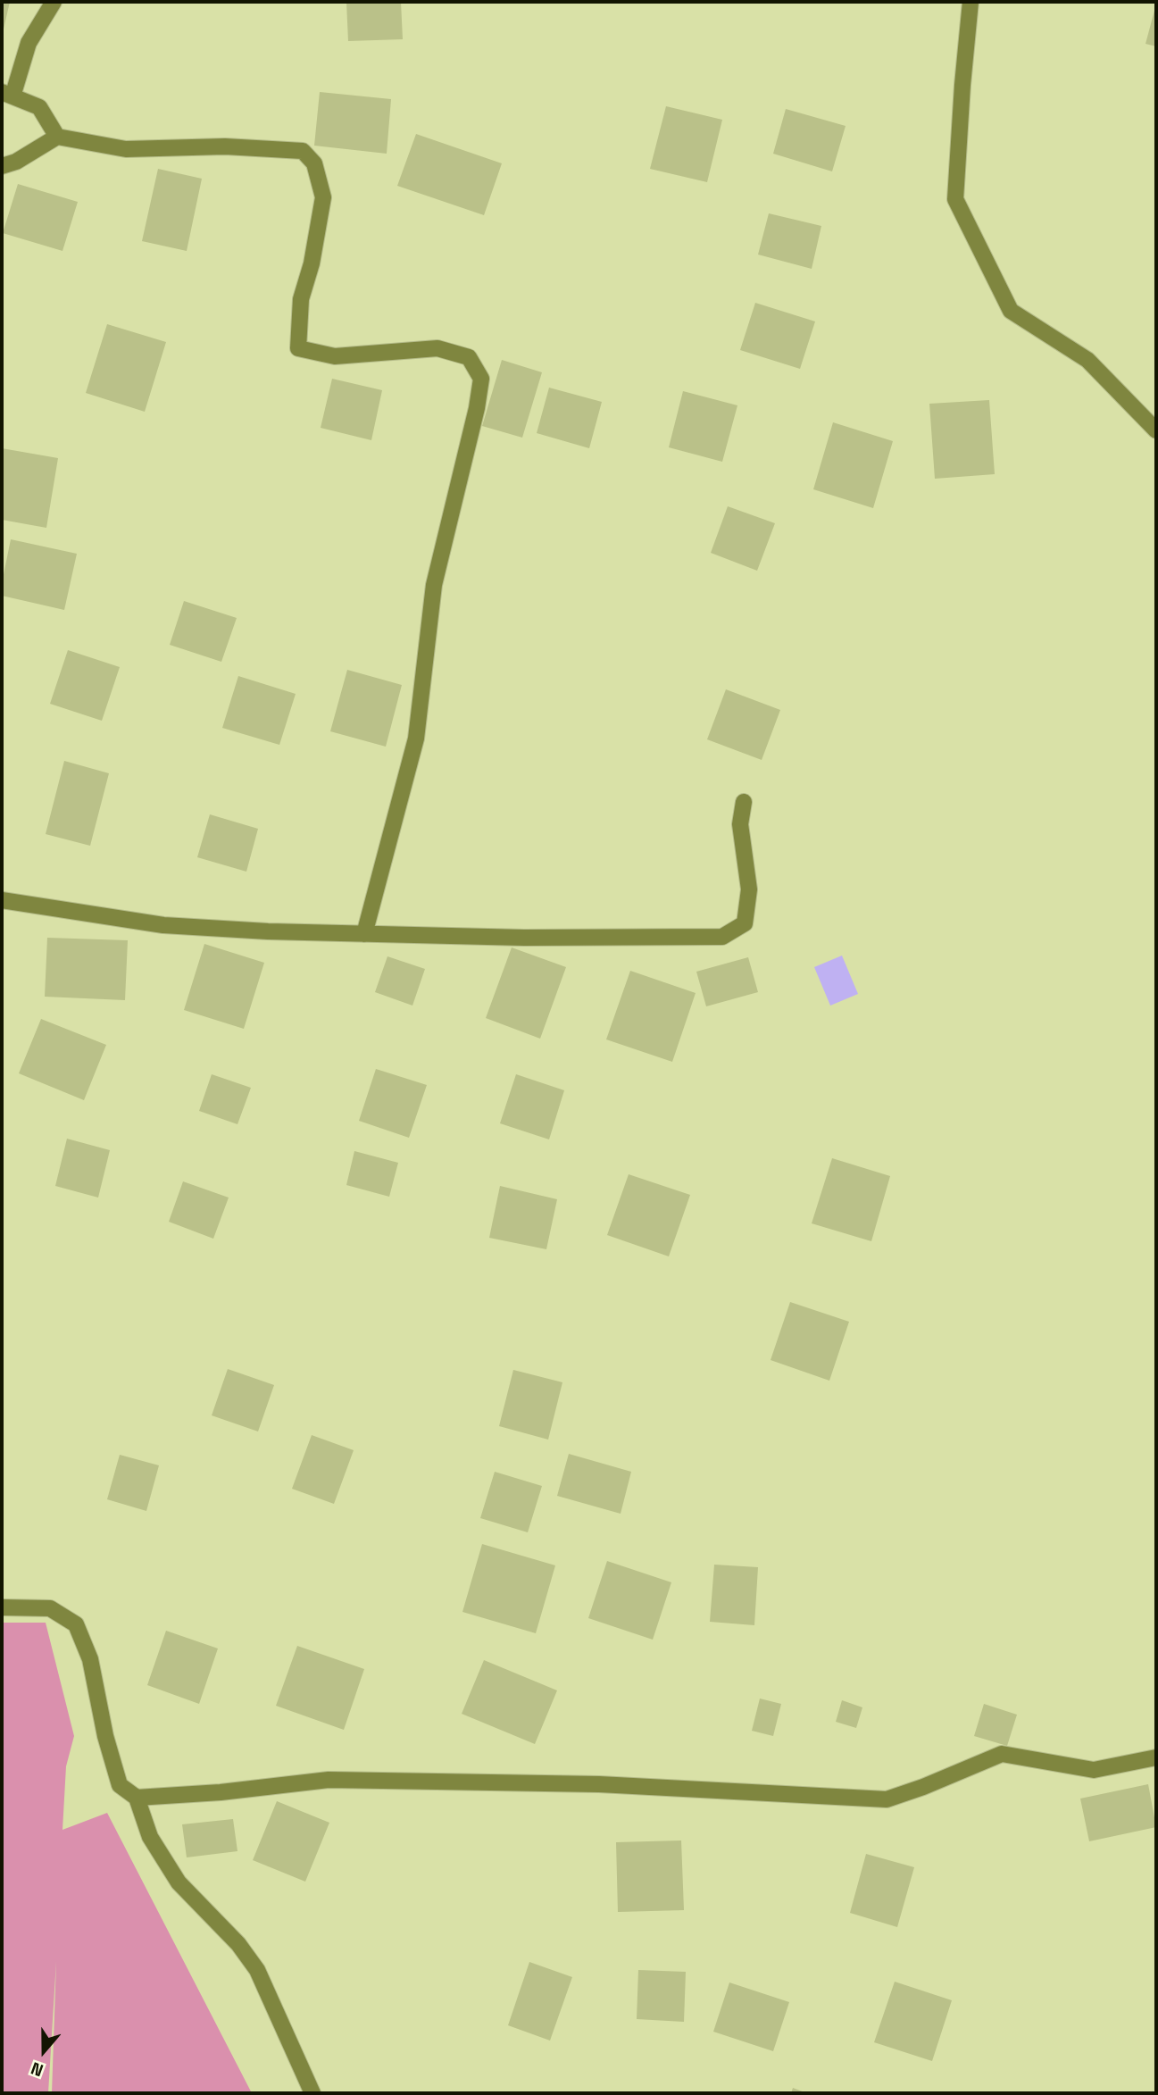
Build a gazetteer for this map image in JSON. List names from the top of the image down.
{
  "north": "bottom"
}
